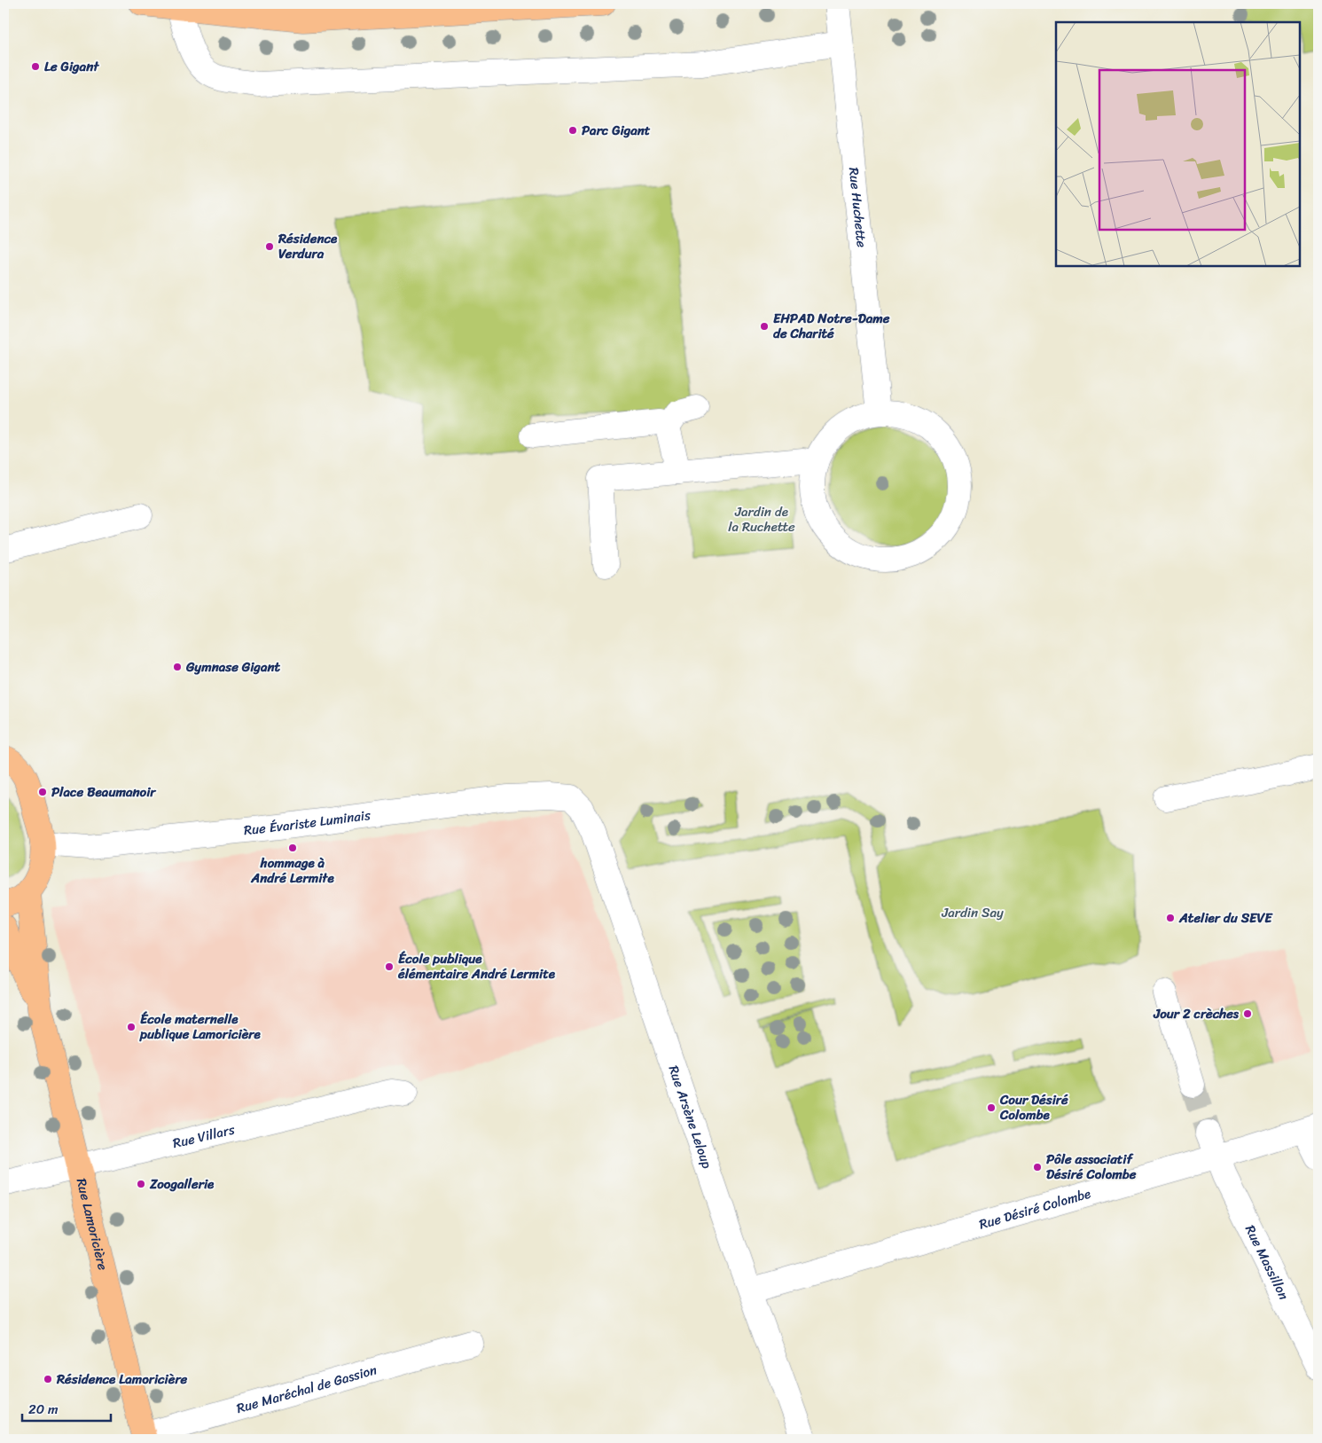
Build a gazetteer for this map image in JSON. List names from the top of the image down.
{
  "streets": {
    "main road": ["Rue Lamoricière"],
    "street": [
      "Rue Huchette",
      "Rue Évariste Luminais",
      "Rue Arsène Leloup",
      "Rue Villars",
      "Rue Désiré Colombe",
      "Rue Massillon",
      "Rue Maréchal de Gassion"
    ]
  },
  "crossings": [
    ["Rue Évariste Luminais", "Rue Arsène Leloup"],
    ["Rue Arsène Leloup", "Rue Désiré Colombe"],
    ["Rue Villars", "Rue Lamoricière"],
    ["Rue Désiré Colombe", "Rue Massillon"],
    ["Rue Lamoricière", "Rue Maréchal de Gassion"]
  ],
  "parks": ["Jardin de la Ruchette", "Jardin Say"],
  "places": [
    "Le Gigant",
    "Parc Gigant",
    "Résidence Verdura",
    "EHPAD Notre-Dame de Charité",
    "Gymnase Gigant",
    "Place Beaumanoir",
    "hommage à André Lermite",
    "Atelier du SEVE",
    "École publique élémentaire André Lermite",
    "Jour 2 crèches",
    "École maternelle publique Lamoricière",
    "Cour Désiré Colombe",
    "Pôle associatif Désiré Colombe",
    "Zoogallerie",
    "Résidence Lamoricière"
  ],
  "scale_bar": "20 m"
}
